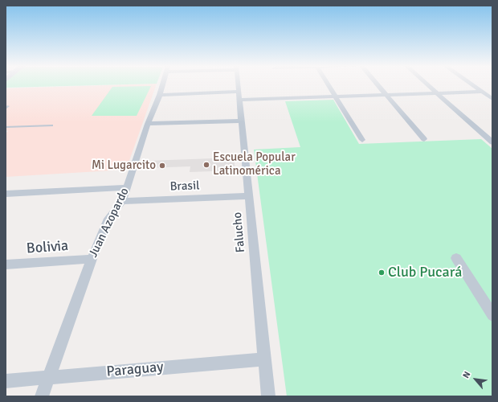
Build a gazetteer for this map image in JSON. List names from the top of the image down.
{
  "streets": {
    "street": [
      "Brasil",
      "Juan Azopardo",
      "Falucho",
      "Bolivia",
      "Paraguay"
    ]
  },
  "crossings": [
    ["Brasil", "Juan Azopardo"],
    ["Brasil", "Falucho"],
    ["Juan Azopardo", "Bolivia"],
    ["Juan Azopardo", "Paraguay"],
    ["Falucho", "Paraguay"]
  ],
  "places": ["Escuela Popular Latinomérica", "Mi Lugarcito", "Club Pucará"],
  "north": "top left"
}
